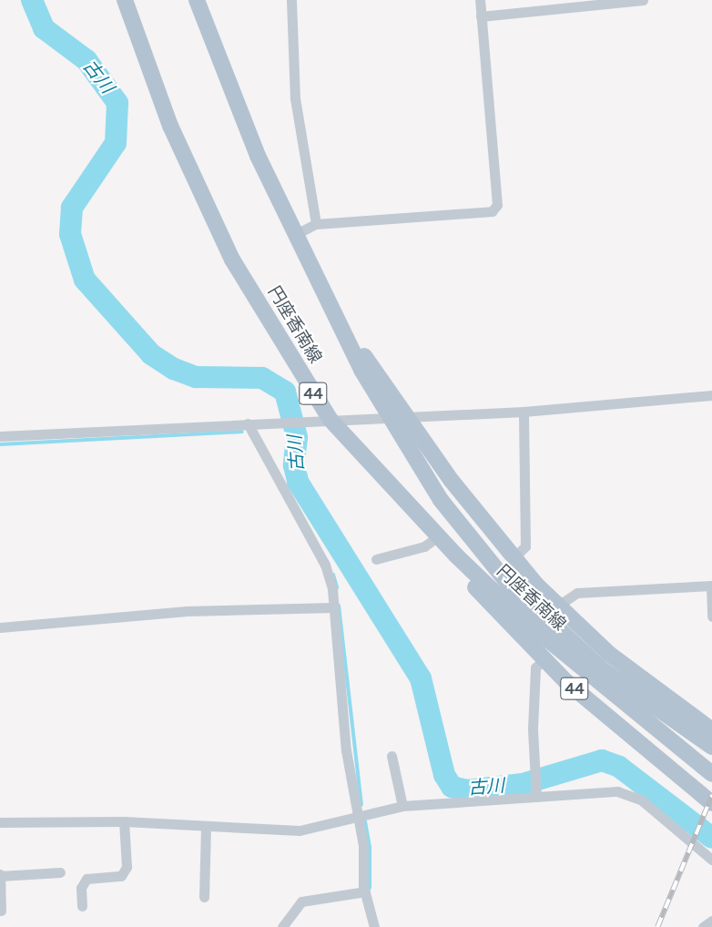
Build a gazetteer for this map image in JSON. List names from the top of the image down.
{
  "streets": {
    "main road": ["円座香南線", "44"]
  },
  "crossings": [
    ["円座香南線", "44"]
  ],
  "water": ["古川"]
}
